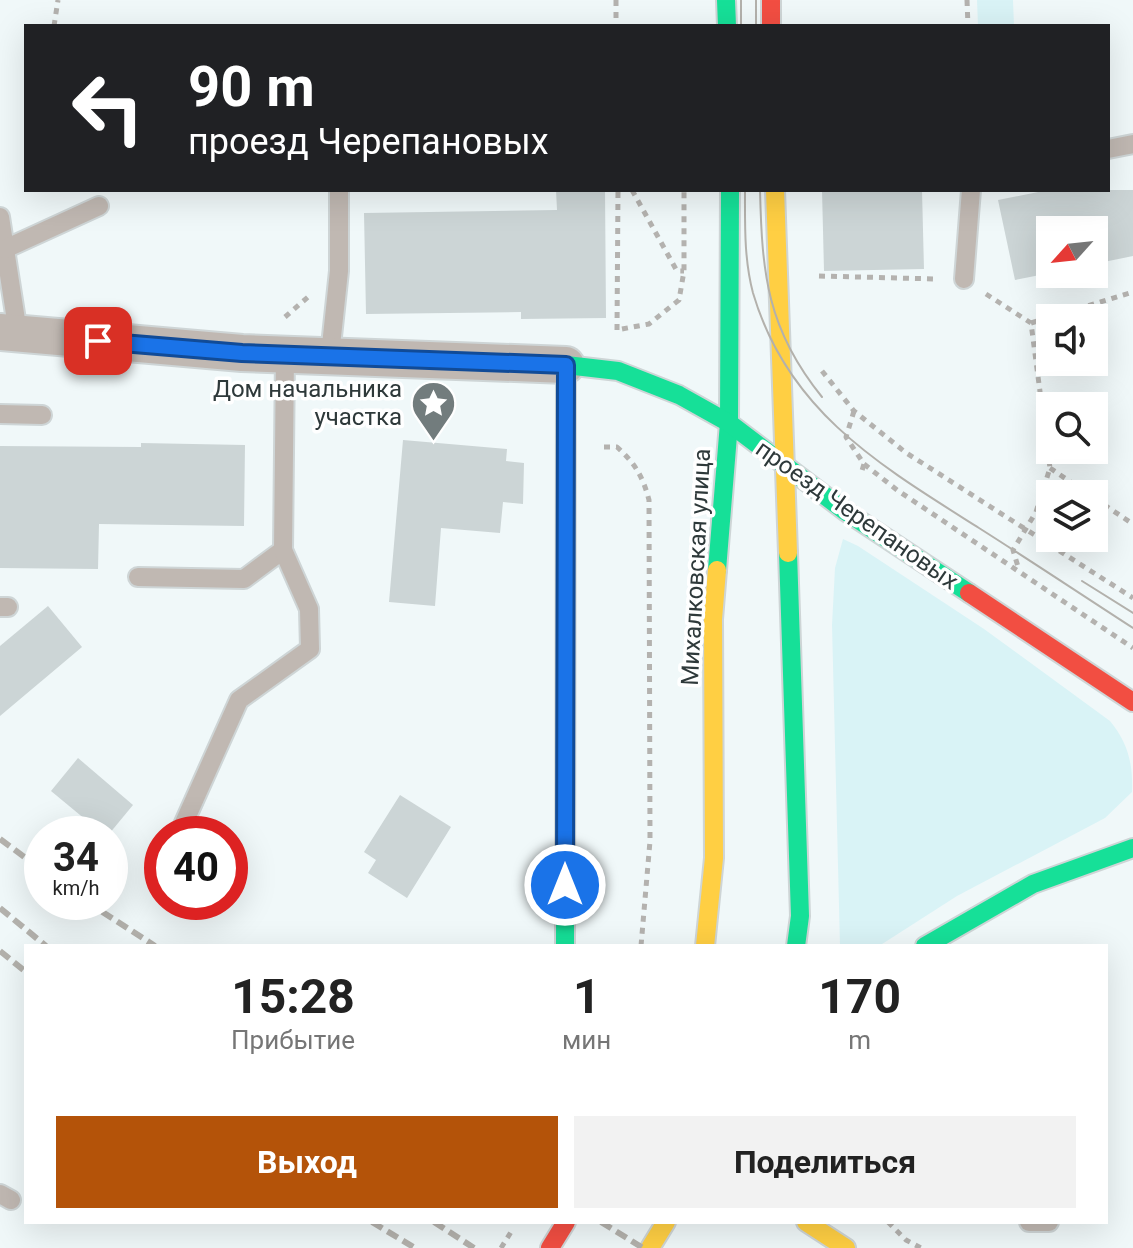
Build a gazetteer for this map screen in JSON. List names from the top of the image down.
{
  "streets": {
    "main road": ["проезд Черепановых", "Михалковская улица"]
  },
  "crossings": [
    ["проезд Черепановых", "Михалковская улица"]
  ],
  "places": {
    "place": ["Дом начальника участка"]
  },
  "north": "bottom left",
  "page": {
    "turn": ["90 m", "проезд Черепановых"],
    "speed": "34 km/h",
    "limit": "40",
    "eta": [
      "15:28",
      "Прибытие",
      "1",
      "мин",
      "170",
      "m"
    ],
    "buttons": ["Выход", "Поделиться"]
  }
}
